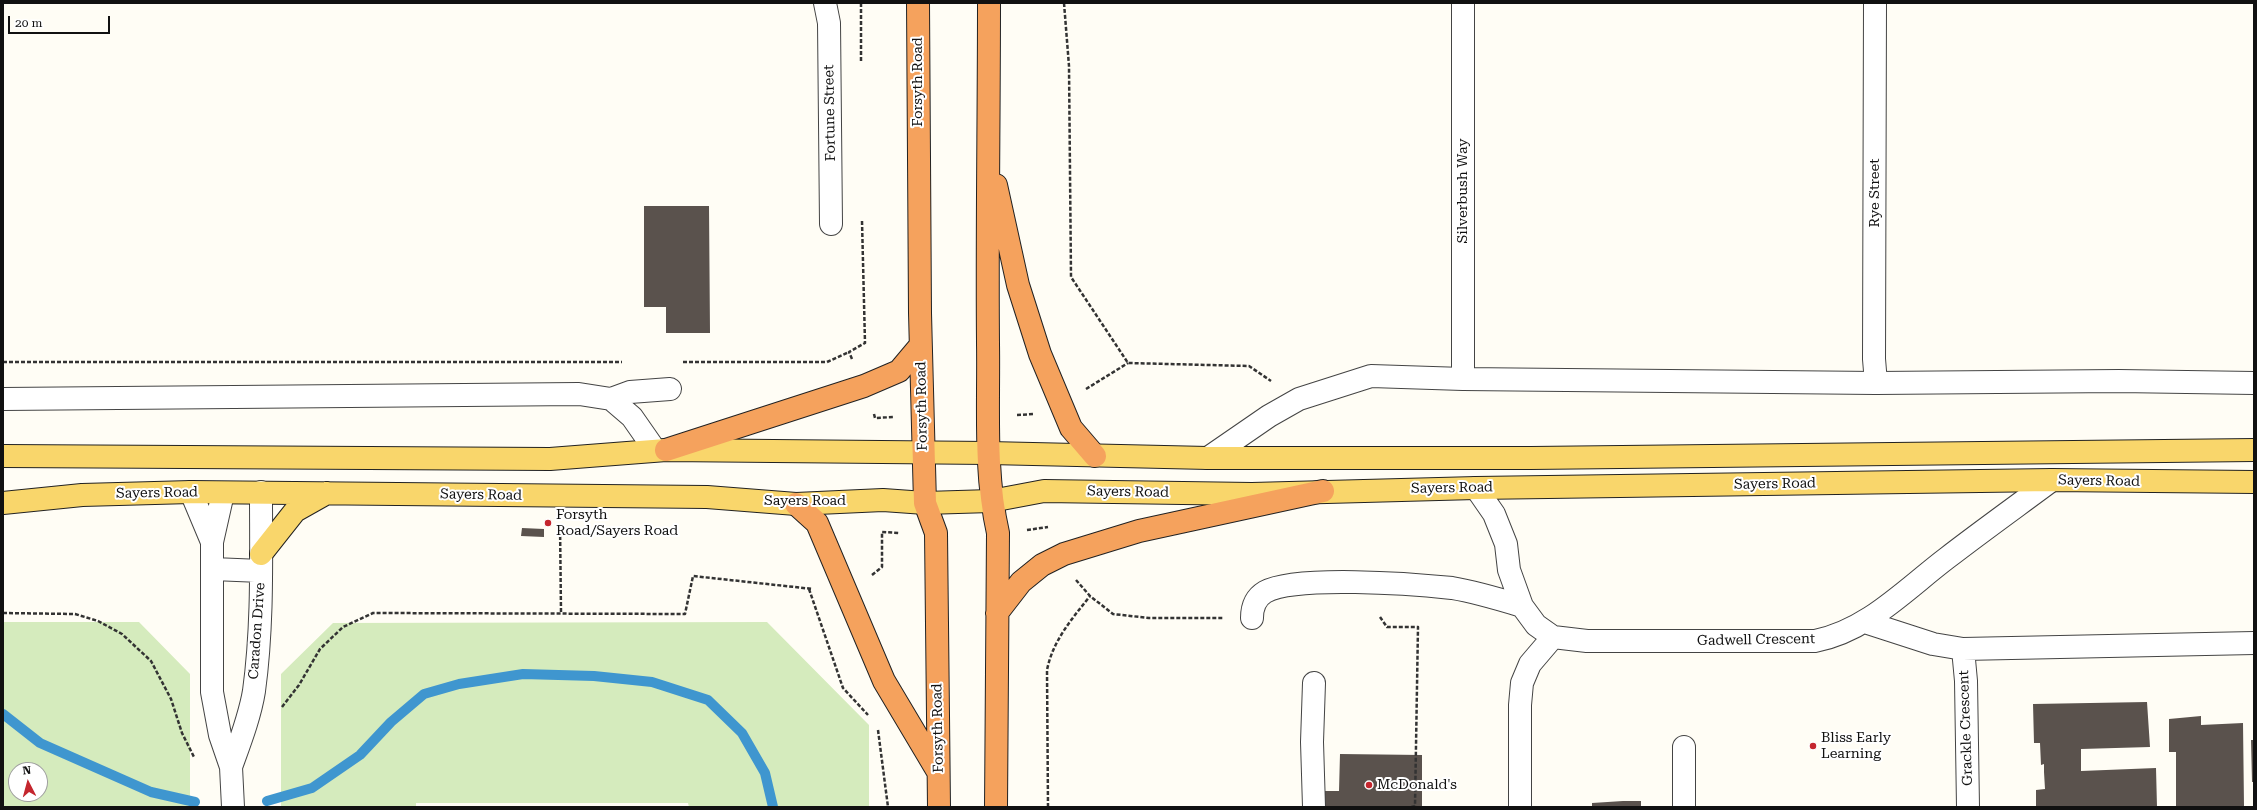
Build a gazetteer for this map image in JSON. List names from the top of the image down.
{
  "streets": {
    "highway": ["Forsyth Road"],
    "main road": ["Sayers Road"],
    "street": [
      "Fortune Street",
      "Silverbush Way",
      "Rye Street",
      "Caradon Drive",
      "Gadwell Crescent",
      "Grackle Crescent"
    ]
  },
  "crossings": [
    ["Forsyth Road", "Sayers Road"],
    ["Sayers Road", "Caradon Drive"],
    ["Sayers Road", "Gadwell Crescent"]
  ],
  "places": ["Forsyth Road/Sayers Road", "Bliss Early Learning", "McDonald's"],
  "scale_bar": "20 m",
  "north": "top"
}
